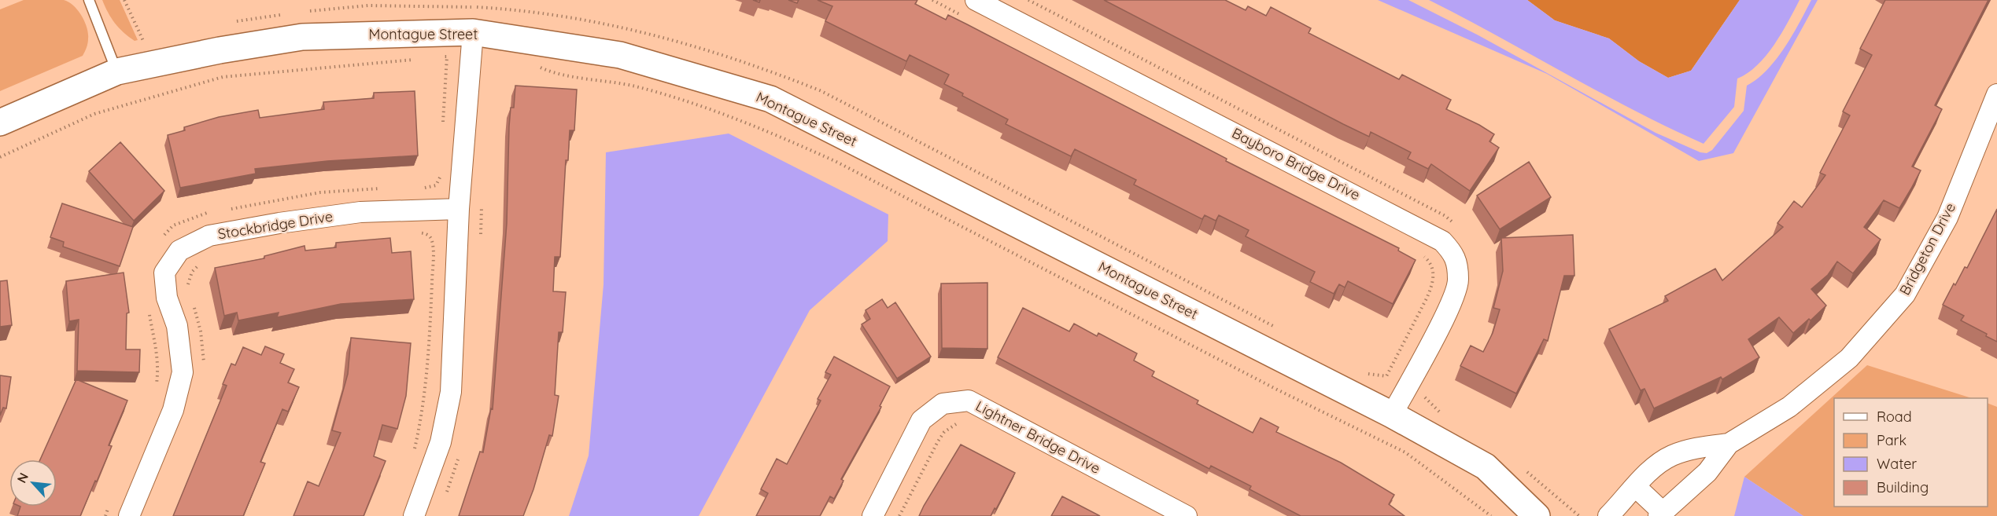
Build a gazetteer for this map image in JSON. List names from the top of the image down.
{
  "streets": {
    "street": [
      "Montague Street",
      "Bayboro Bridge Drive",
      "Stockbridge Drive",
      "Bridgeton Drive",
      "Lightner Bridge Drive"
    ]
  },
  "crossings": [
    ["Montague Street", "Bayboro Bridge Drive"]
  ],
  "legend": [
    "Road",
    "Park",
    "Water",
    "Building"
  ],
  "north": "top left"
}
